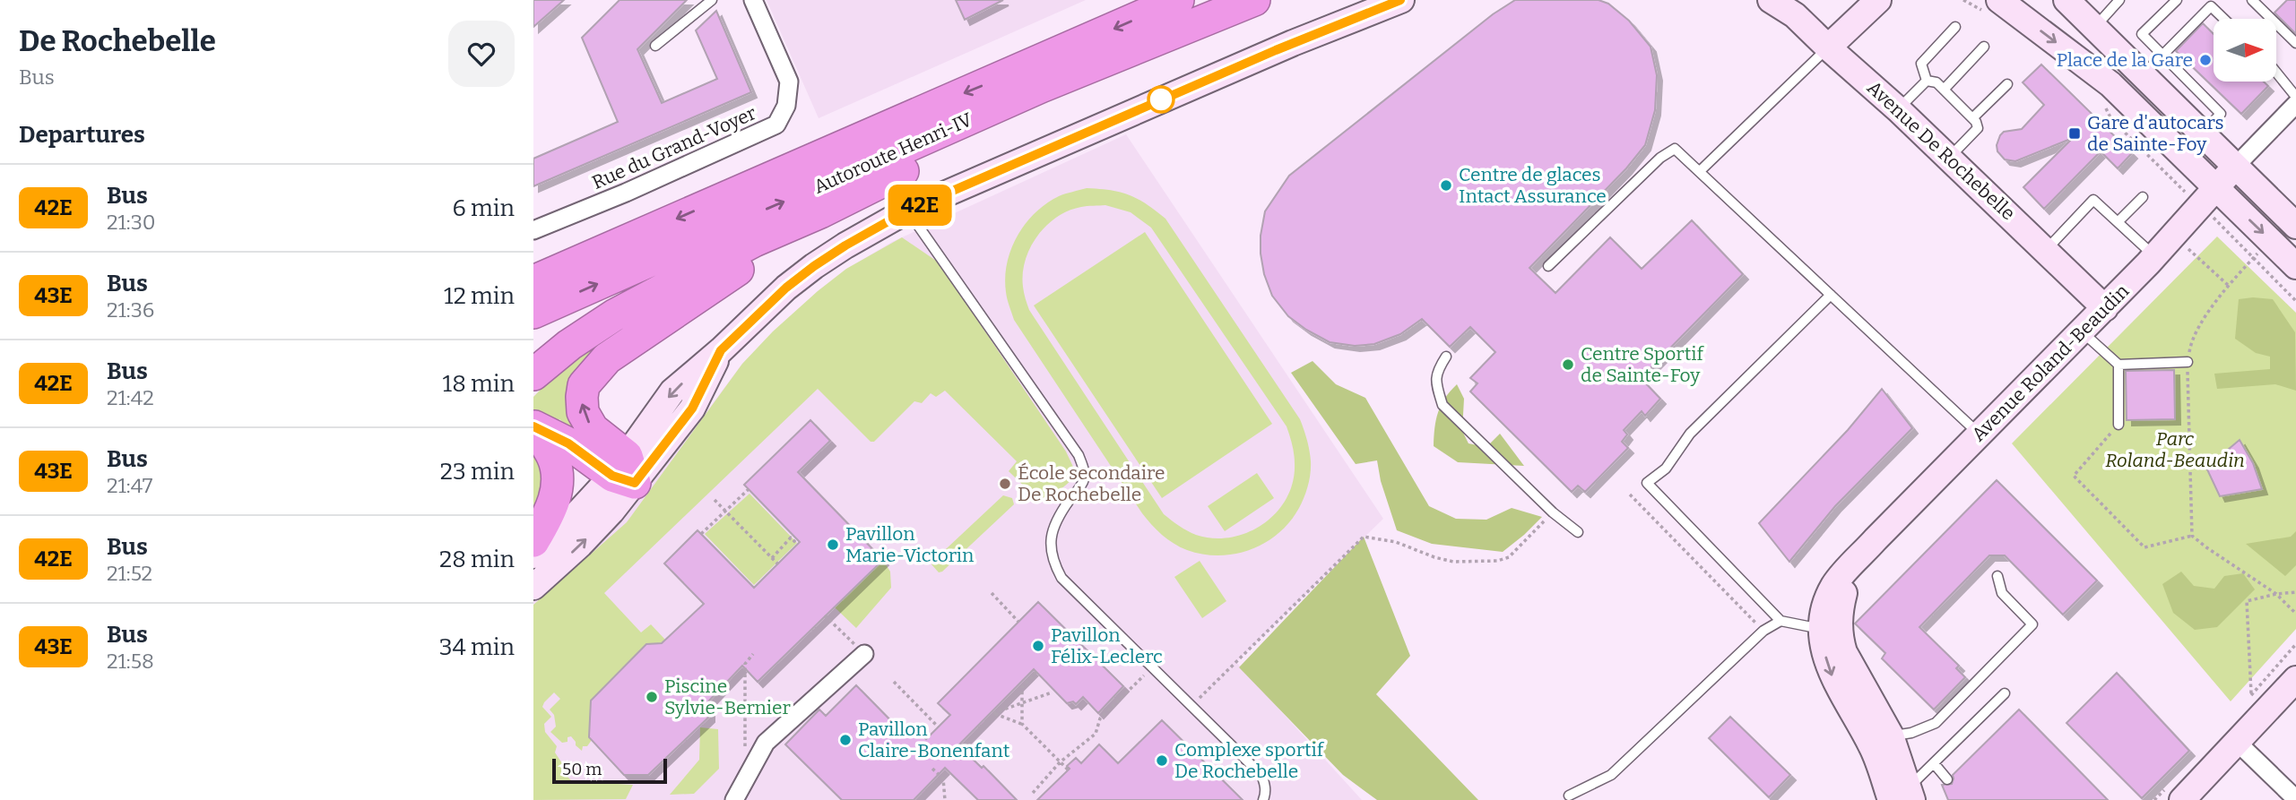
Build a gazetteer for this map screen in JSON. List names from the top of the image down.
{
  "streets": {
    "highway": ["Autoroute Henri-IV"],
    "street": ["Rue du Grand-Voyer", "Avenue De Rochebelle", "Avenue Roland-Beaudin"]
  },
  "crossings": [
    ["Avenue De Rochebelle", "Avenue Roland-Beaudin"]
  ],
  "parks": ["Parc Roland-Beaudin"],
  "places": {
    "other": [
      "Place de la Gare",
      "Centre de glaces Intact Assurance",
      "Centre Sportif de Sainte-Foy",
      "École secondaire De Rochebelle",
      "Pavillon Marie-Victorin",
      "Pavillon Félix-Leclerc",
      "Piscine Sylvie-Bernier",
      "Pavillon Claire-Bonenfant",
      "Complexe sportif De Rochebelle"
    ],
    "transit": ["Gare d'autocars de Sainte-Foy"]
  },
  "lines": ["bus line 42E"],
  "scale_bar": "50 m",
  "north": "right",
  "page": {
    "heading": [
      ["De Rochebelle", "Bus"],
      "Departures"
    ],
    "on_map": "42E",
    "list": [
      {
        "mark": "42E",
        "name": "Bus",
        "note": "21:30",
        "value": "6 min"
      },
      {
        "mark": "43E",
        "name": "Bus",
        "note": "21:36",
        "value": "12 min"
      },
      {
        "mark": "42E",
        "name": "Bus",
        "note": "21:42",
        "value": "18 min"
      },
      {
        "mark": "43E",
        "name": "Bus",
        "note": "21:47",
        "value": "23 min"
      },
      {
        "mark": "42E",
        "name": "Bus",
        "note": "21:52",
        "value": "28 min"
      },
      {
        "mark": "43E",
        "name": "Bus",
        "note": "21:58",
        "value": "34 min"
      }
    ],
    "scale": "50 m"
  }
}
